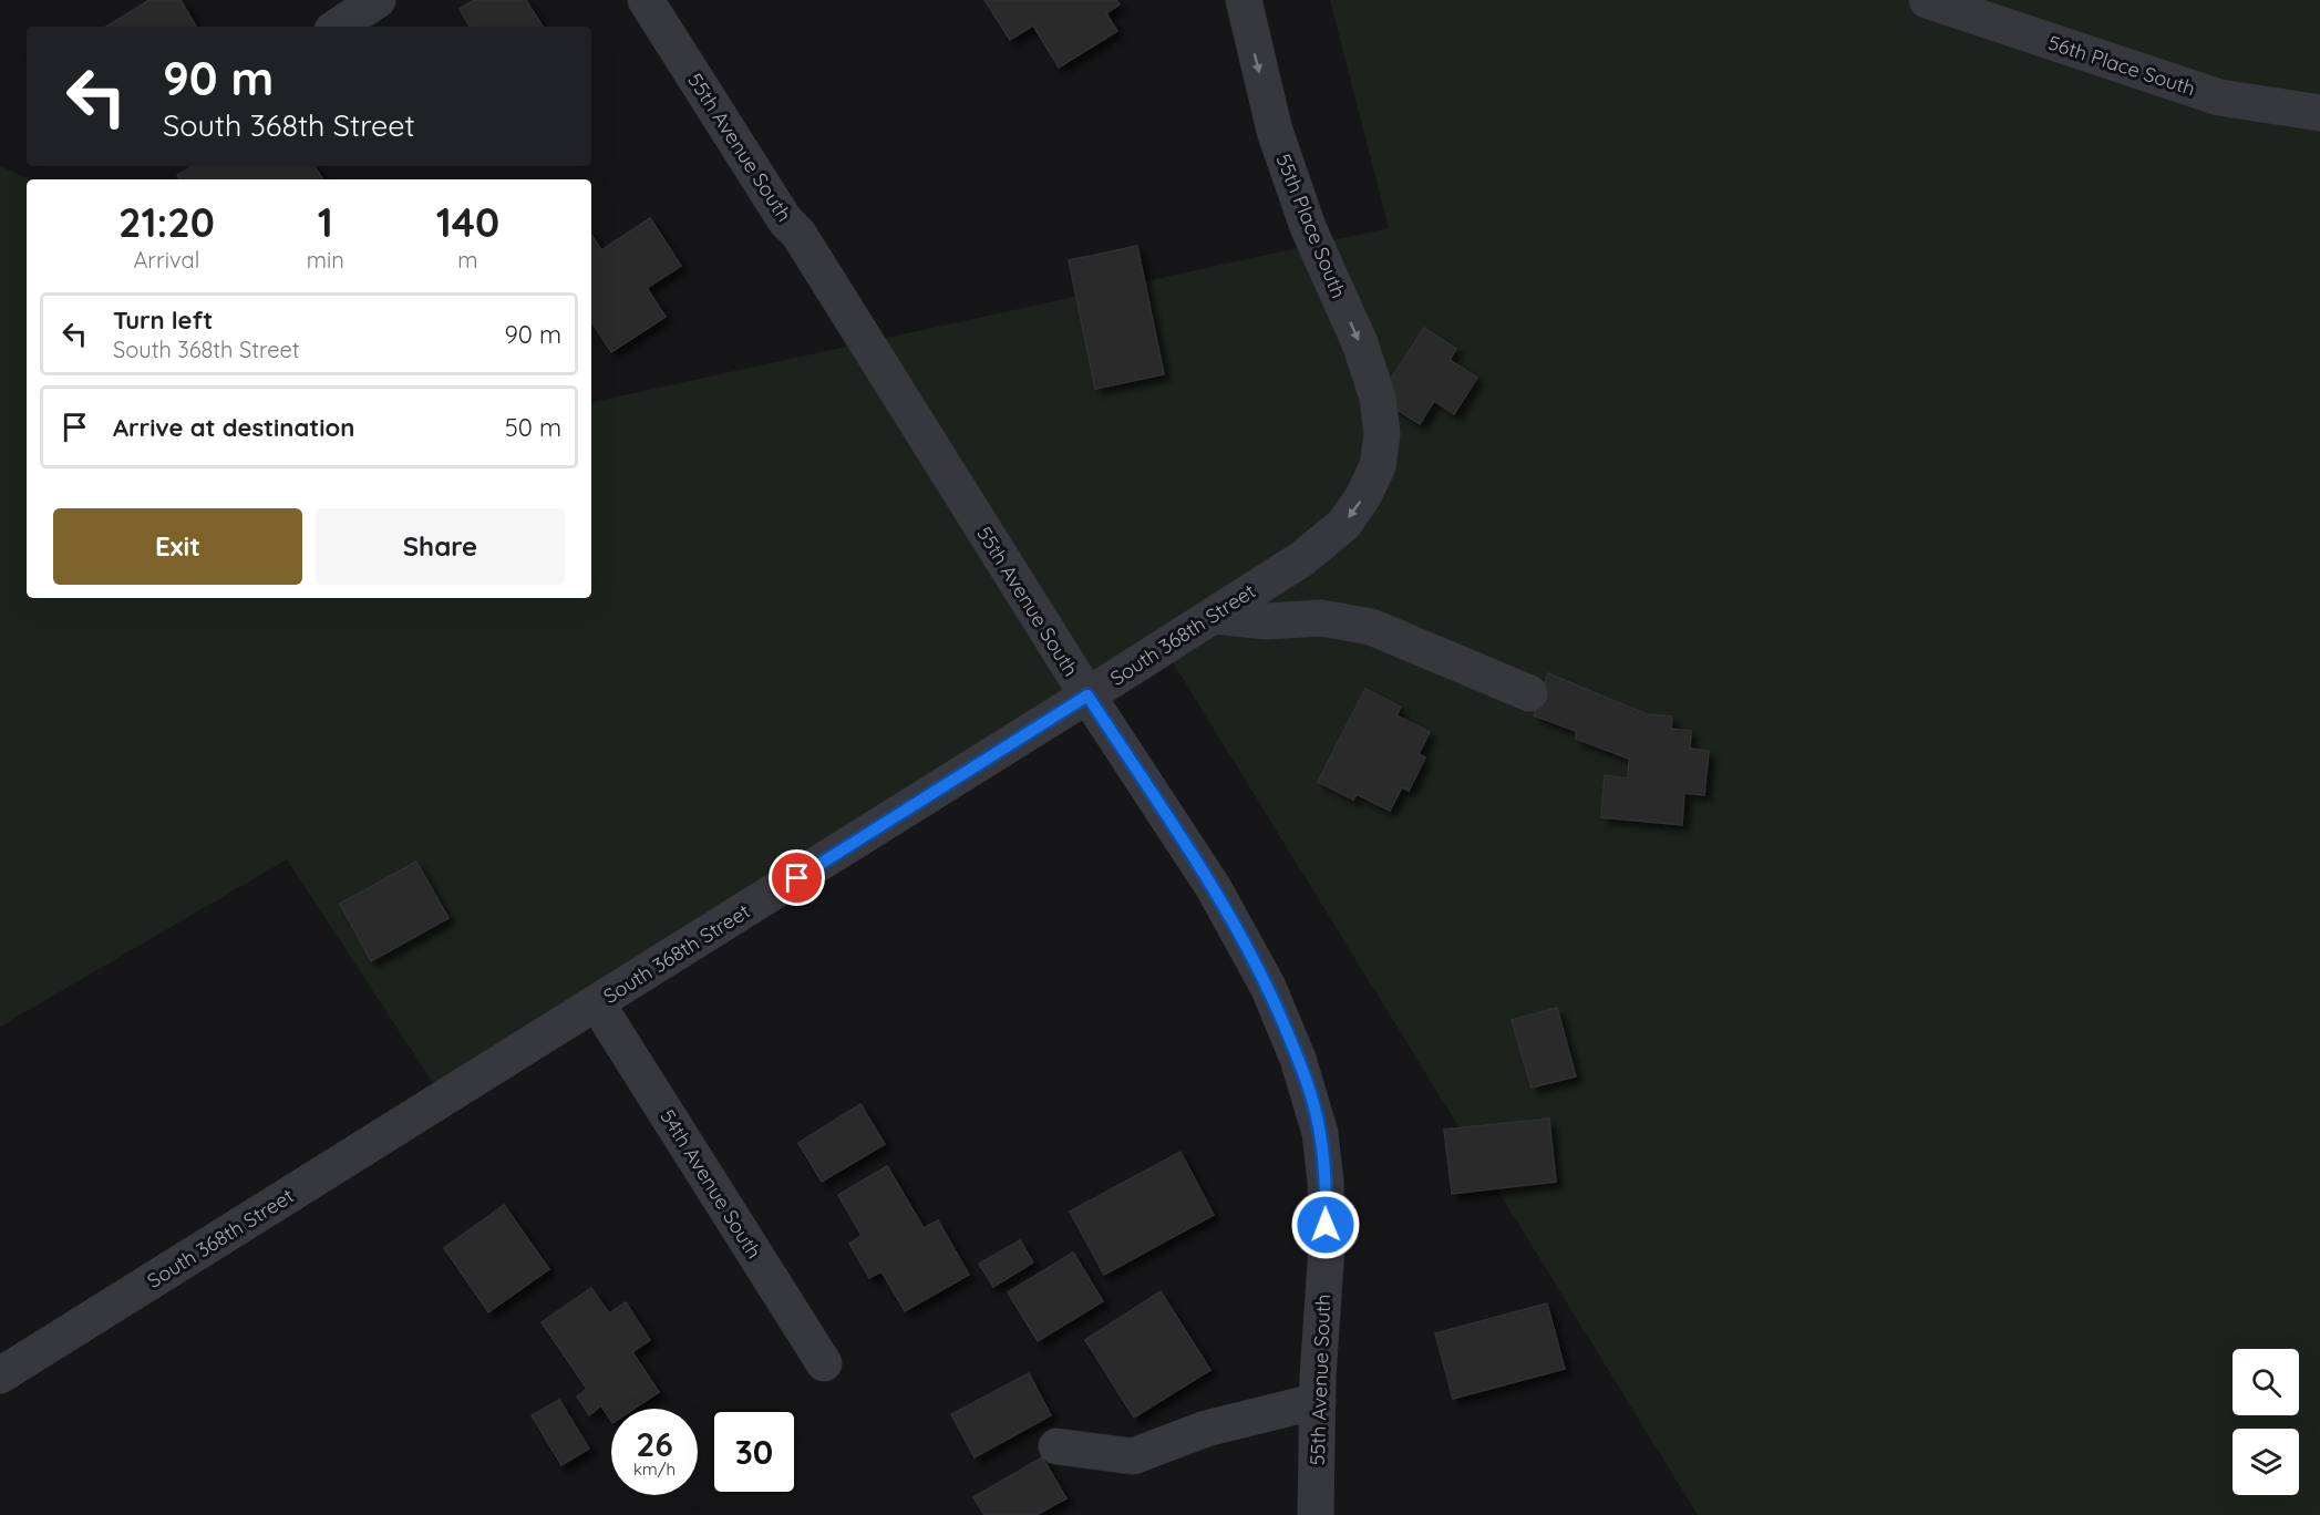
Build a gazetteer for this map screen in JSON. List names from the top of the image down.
{
  "streets": {
    "street": [
      "56th Place South",
      "55th Avenue South",
      "55th Place South",
      "South 368th Street",
      "54th Avenue South"
    ]
  },
  "crossings": [
    ["55th Avenue South", "South 368th Street"],
    ["55th Place South", "South 368th Street"],
    ["South 368th Street", "54th Avenue South"]
  ],
  "one_way": ["55th Place South"],
  "page": {
    "turn": ["90 m", "South 368th Street"],
    "eta": [
      "21:20",
      "Arrival",
      "1",
      "min",
      "140",
      "m"
    ],
    "list": [
      {
        "name": "Turn left",
        "note": "South 368th Street",
        "value": "90 m"
      },
      {
        "name": "Arrive at destination",
        "value": "50 m"
      }
    ],
    "buttons": ["Exit", "Share"],
    "speed": "26 km/h",
    "limit": "30"
  }
}
